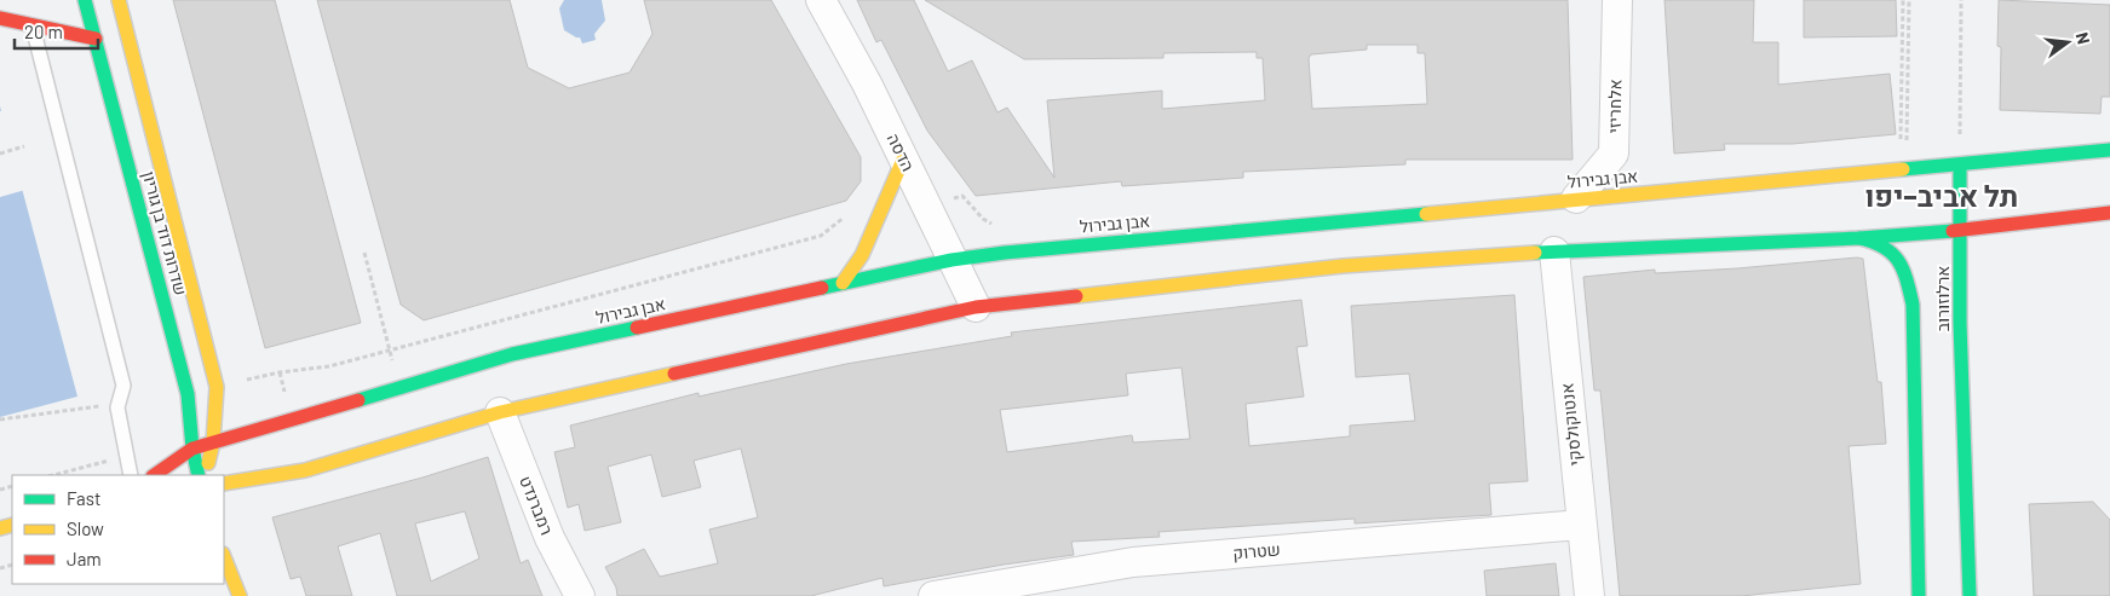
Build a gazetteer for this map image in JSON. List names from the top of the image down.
{
  "streets": {
    "main road": ["אבן גבירול", "שדרות דוד בן גוריון", "ארלוזורוב"],
    "street": [
      "אלחריזי",
      "הדסה",
      "אנטוקולסקי",
      "רמברנדט",
      "שטרוק"
    ]
  },
  "crossings": [
    ["אלחריזי", "אבן גבירול"],
    ["הדסה", "אבן גבירול"],
    ["אבן גבירול", "שדרות דוד בן גוריון"],
    ["אבן גבירול", "ארלוזורוב"],
    ["אנטוקולסקי", "שטרוק"]
  ],
  "districts": ["תל אביב–יפו"],
  "legend": ["Fast", "Slow", "Jam"],
  "scale_bar": "20 m",
  "north": "right"
}
